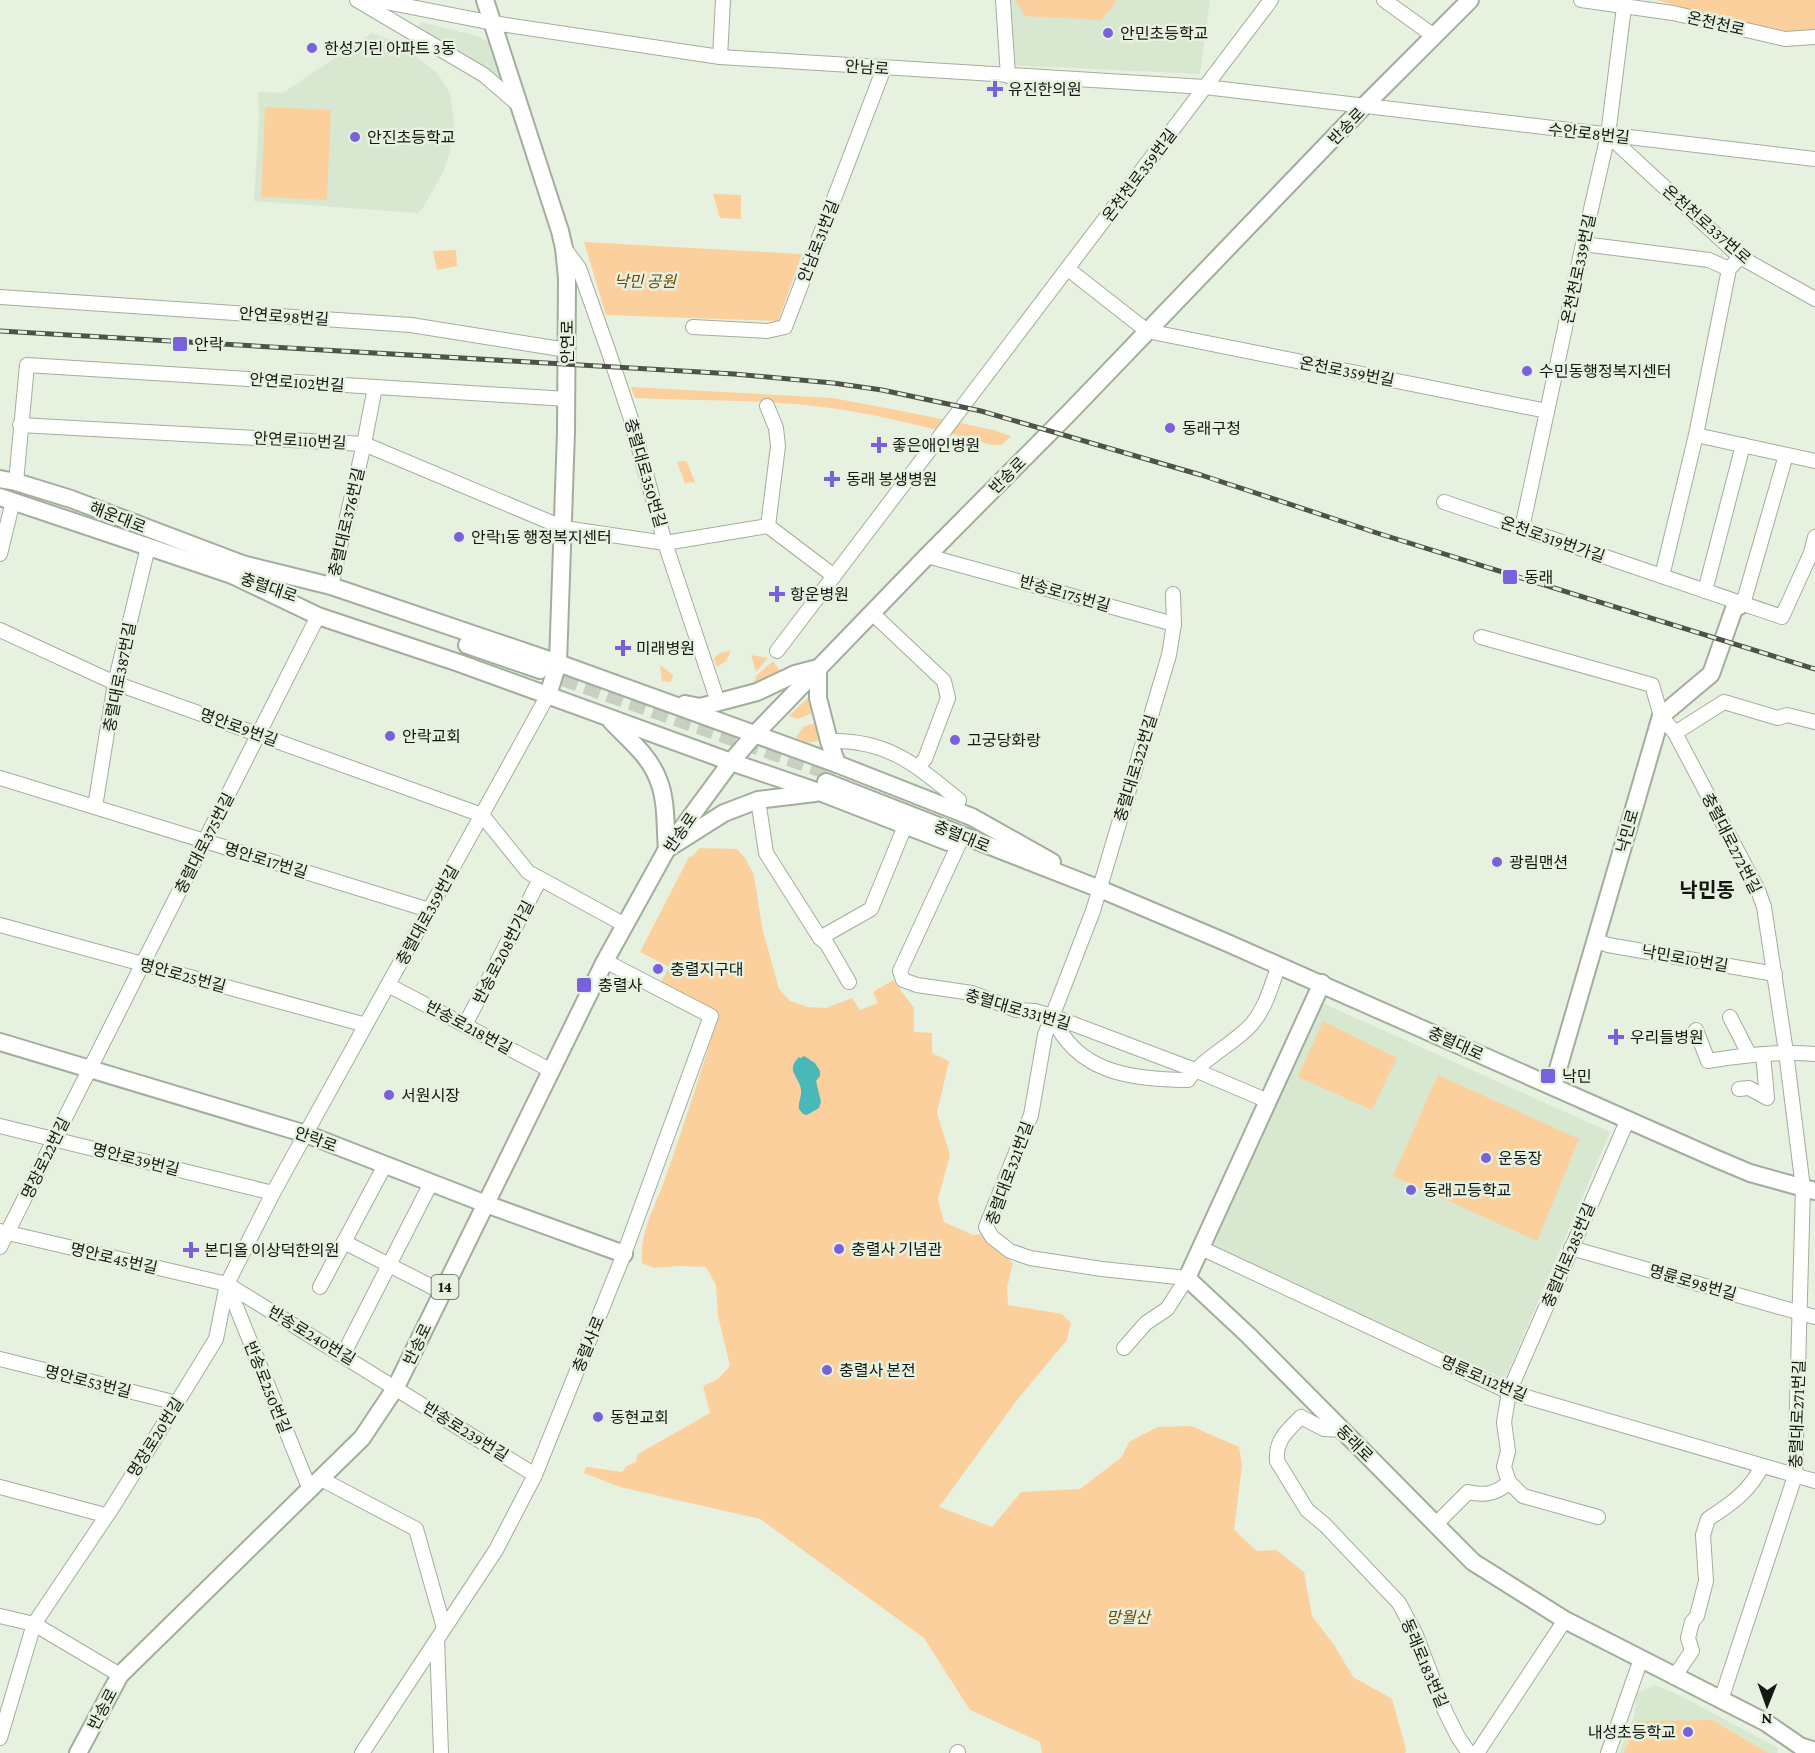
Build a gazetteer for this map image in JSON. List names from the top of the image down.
{
  "streets": {
    "main road": [
      "반송로",
      "안연로",
      "해운대로",
      "충렬대로",
      "낙민로",
      "안락로",
      "14",
      "동래로"
    ],
    "street": [
      "온천천로",
      "안남로",
      "수안로8번길",
      "온천천로359번길",
      "온천천로337번로",
      "안남로31번길",
      "온천천로339번길",
      "안연로98번길",
      "온천로359번길",
      "안연로102번길",
      "안연로110번길",
      "충렬대로350번길",
      "충렬대로376번길",
      "온천로319번가길",
      "반송로175번길",
      "충렬대로387번길",
      "명안로9번길",
      "충렬대로322번길",
      "충렬대로375번길",
      "충렬대로272번길",
      "명안로17번길",
      "충렬대로359번길",
      "반송로208번가길",
      "낙민로10번길",
      "명안로25번길",
      "충렬대로331번길",
      "반송로218번길",
      "명장로22번길",
      "명안로39번길",
      "충렬대로321번길",
      "충렬대로285번길",
      "명안로45번길",
      "명륜로98번길",
      "반송로240번길",
      "충렬사로",
      "명륜로112번길",
      "명안로53번길",
      "반송로250번길",
      "충렬대로271번길",
      "반송로239번길",
      "명장로20번길",
      "동래로183번길"
    ]
  },
  "crossings": [
    ["온천천로", "온천천로339번길"],
    ["안남로", "반송로"],
    ["안남로", "수안로8번길"],
    ["안남로", "온천천로359번길"],
    ["안남로", "안남로31번길"],
    ["안남로", "안연로"],
    ["반송로", "수안로8번길"],
    ["반송로", "안연로"],
    ["반송로", "온천로359번길"],
    ["반송로", "반송로175번길"],
    ["반송로", "명안로9번길"],
    ["반송로", "충렬대로359번길"],
    ["반송로", "반송로208번가길"],
    ["반송로", "반송로218번길"],
    ["반송로", "안락로"],
    ["반송로", "반송로240번길"],
    ["반송로", "충렬사로"],
    ["반송로", "반송로250번길"],
    ["반송로", "반송로239번길"],
    ["수안로8번길", "온천천로337번로"],
    ["수안로8번길", "온천천로339번길"],
    ["온천천로337번로", "온천천로339번길"],
    ["온천천로339번길", "온천로359번길"],
    ["온천천로339번길", "온천로319번가길"],
    ["안연로98번길", "안연로"],
    ["안연로", "안연로102번길"],
    ["안연로", "안연로110번길"],
    ["안연로", "충렬대로350번길"],
    ["안연로", "명안로9번길"],
    ["안연로", "충렬대로359번길"],
    ["안연로", "반송로208번가길"],
    ["안연로102번길", "안연로110번길"],
    ["안연로102번길", "충렬대로376번길"],
    ["안연로110번길", "충렬대로350번길"],
    ["안연로110번길", "충렬대로376번길"],
    ["해운대로", "충렬대로"],
    ["충렬대로", "충렬대로387번길"],
    ["충렬대로", "충렬대로322번길"],
    ["충렬대로", "낙민로"],
    ["충렬대로", "충렬대로272번길"],
    ["충렬대로", "충렬대로285번길"],
    ["충렬대로", "충렬대로271번길"],
    ["반송로175번길", "충렬대로322번길"],
    ["충렬대로387번길", "명안로9번길"],
    ["충렬대로387번길", "명안로17번길"],
    ["명안로9번길", "충렬대로375번길"],
    ["명안로9번길", "충렬대로359번길"],
    ["명안로9번길", "반송로208번가길"],
    ["충렬대로322번길", "충렬대로321번길"],
    ["낙민로", "충렬대로272번길"],
    ["낙민로", "낙민로10번길"],
    ["충렬대로375번길", "명안로17번길"],
    ["충렬대로375번길", "명안로25번길"],
    ["충렬대로375번길", "안락로"],
    ["충렬대로375번길", "명장로22번길"],
    ["충렬대로272번길", "낙민로10번길"],
    ["충렬대로272번길", "충렬대로271번길"],
    ["명안로17번길", "충렬대로359번길"],
    ["충렬대로359번길", "반송로208번가길"],
    ["충렬대로359번길", "명안로25번길"],
    ["충렬대로359번길", "반송로218번길"],
    ["충렬대로359번길", "안락로"],
    ["충렬대로359번길", "명장로20번길"],
    ["반송로208번가길", "반송로218번길"],
    ["충렬대로331번길", "충렬대로321번길"],
    ["안락로", "명장로22번길"],
    ["안락로", "충렬사로"],
    ["안락로", "명장로20번길"],
    ["명장로22번길", "명안로39번길"],
    ["명장로22번길", "명안로45번길"],
    ["명안로39번길", "명장로20번길"],
    ["충렬대로321번길", "동래로"],
    ["충렬대로285번길", "명륜로98번길"],
    ["충렬대로285번길", "명륜로112번길"],
    ["명안로45번길", "반송로240번길"],
    ["명안로45번길", "반송로250번길"],
    ["명안로45번길", "명장로20번길"],
    ["명륜로98번길", "충렬대로271번길"],
    ["반송로240번길", "반송로250번길"],
    ["반송로240번길", "반송로239번길"],
    ["반송로240번길", "명장로20번길"],
    ["충렬사로", "반송로239번길"],
    ["명륜로112번길", "충렬대로271번길"],
    ["명안로53번길", "명장로20번길"],
    ["반송로250번길", "명장로20번길"],
    ["충렬대로271번길", "동래로"],
    ["동래로", "동래로183번길"]
  ],
  "districts": ["낙민동"],
  "parks": ["낙민 공원", "망월산"],
  "places": {
    "other": [
      "안민초등학교",
      "한성기린 아파트 3동",
      "안진초등학교",
      "수민동행정복지센터",
      "동래구청",
      "안락1동 행정복지센터",
      "안락교회",
      "고궁당화랑",
      "광림맨션",
      "충렬지구대",
      "서원시장",
      "운동장",
      "동래고등학교",
      "충렬사 기념관",
      "충렬사 본전",
      "동현교회",
      "내성초등학교"
    ],
    "health": [
      "유진한의원",
      "좋은애인병원",
      "동래 봉생병원",
      "항운병원",
      "미래병원",
      "우리들병원",
      "본디올 이상덕한의원"
    ],
    "transit": [
      "안락",
      "동래",
      "충렬사",
      "낙민"
    ]
  },
  "north": "bottom"
}
